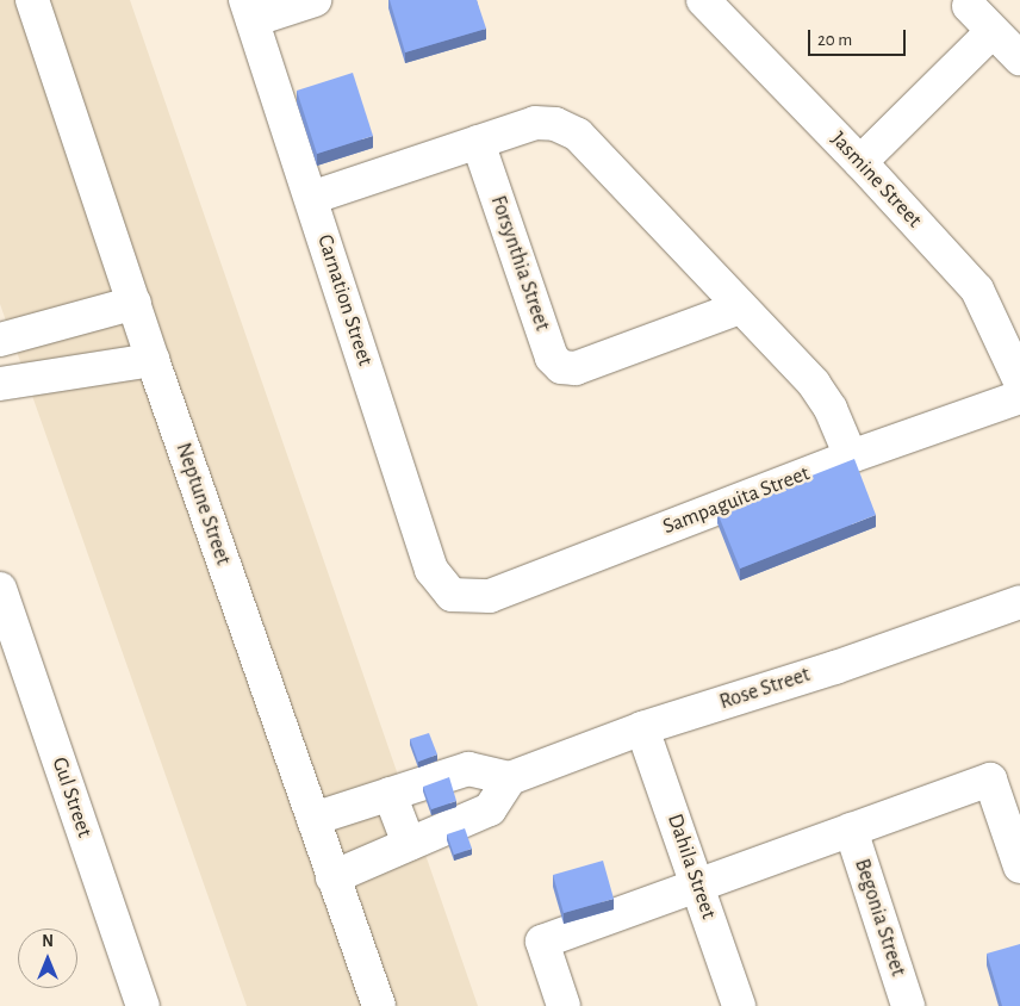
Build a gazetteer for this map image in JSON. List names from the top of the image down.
{
  "streets": {
    "street": [
      "Jasmine Street",
      "Forsynthia Street",
      "Carnation Street",
      "Sampaguita Street",
      "Neptune Street",
      "Rose Street",
      "Gul Street",
      "Dahila Street",
      "Begonia Street"
    ]
  },
  "crossings": [
    ["Carnation Street", "Sampaguita Street"],
    ["Rose Street", "Dahila Street"]
  ],
  "scale_bar": "20 m",
  "north": "top"
}
